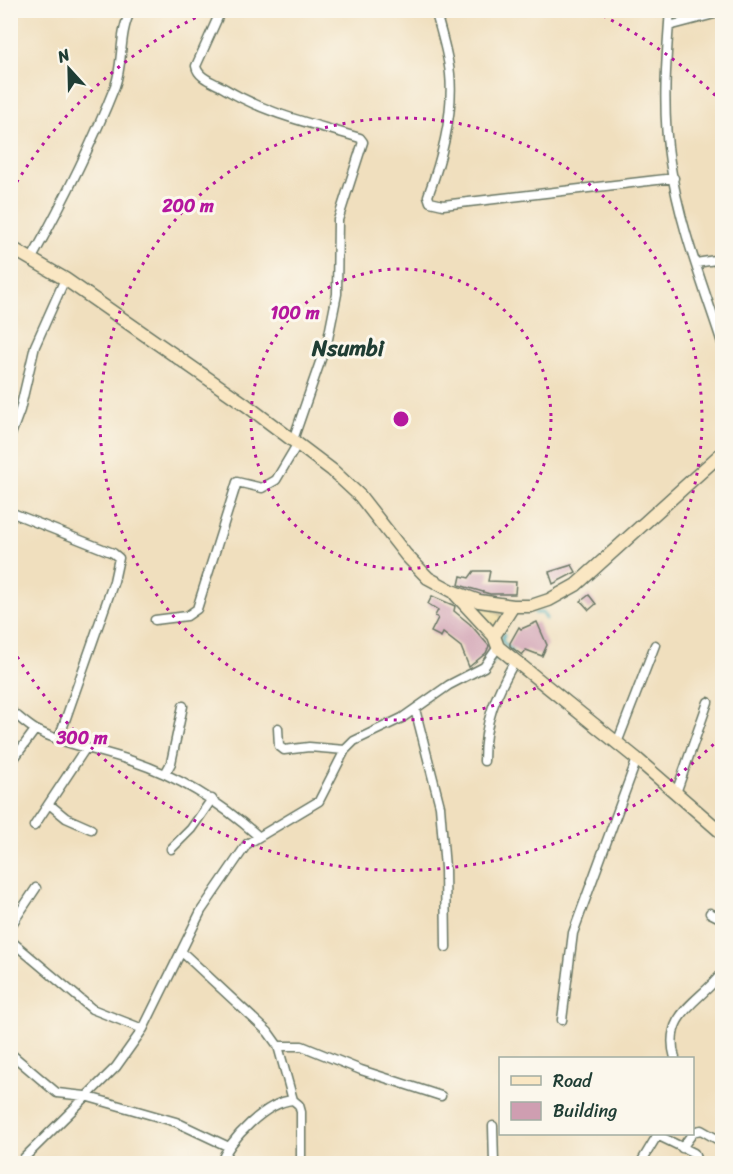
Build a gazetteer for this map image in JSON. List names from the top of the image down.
{
  "districts": ["Nsumbi"],
  "legend": ["Road", "Building"],
  "north": "top",
  "rings": ["200 m", "100 m", "300 m"]
}
